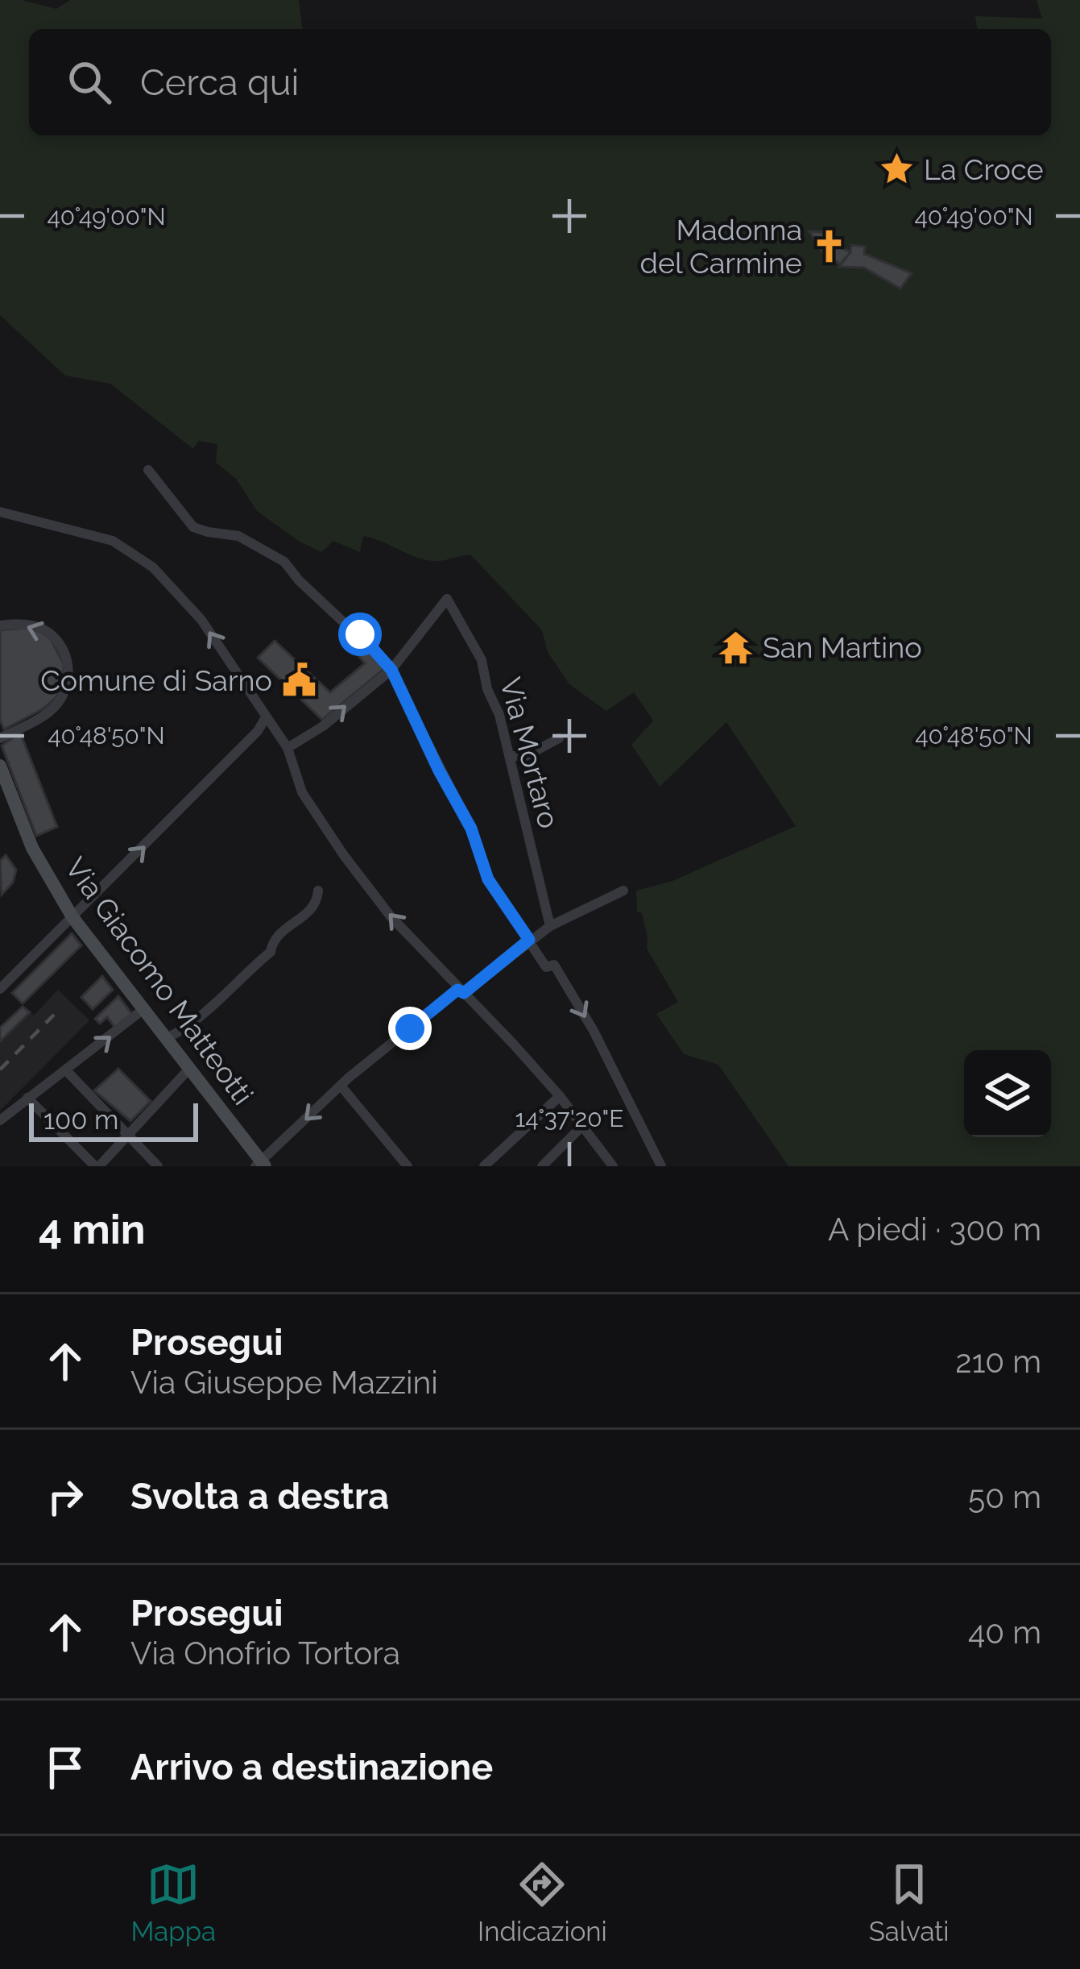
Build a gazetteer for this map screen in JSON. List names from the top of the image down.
{
  "streets": {
    "street": ["Via Mortaro", "Via Giacomo Matteotti"]
  },
  "places": {
    "place": ["La Croce"],
    "church": ["Madonna del Carmine"],
    "temple": ["San Martino"],
    "public building": ["Comune di Sarno"]
  },
  "scale_bar": "100 m",
  "page": {
    "search": "Cerca qui",
    "scale": "100 m",
    "heading": ["4 min", "A piedi · 300 m"],
    "list": [
      ["Prosegui", "Via Giuseppe Mazzini", "210 m"],
      ["Svolta a destra", "50 m"],
      ["Prosegui", "Via Onofrio Tortora", "40 m"],
      "Arrivo a destinazione"
    ],
    "nav": ["Mappa", "Indicazioni", "Salvati"]
  },
  "coordinates": ["40°49'00\"N", "40°48'50\"N", "14°37'20\"E"]
}
